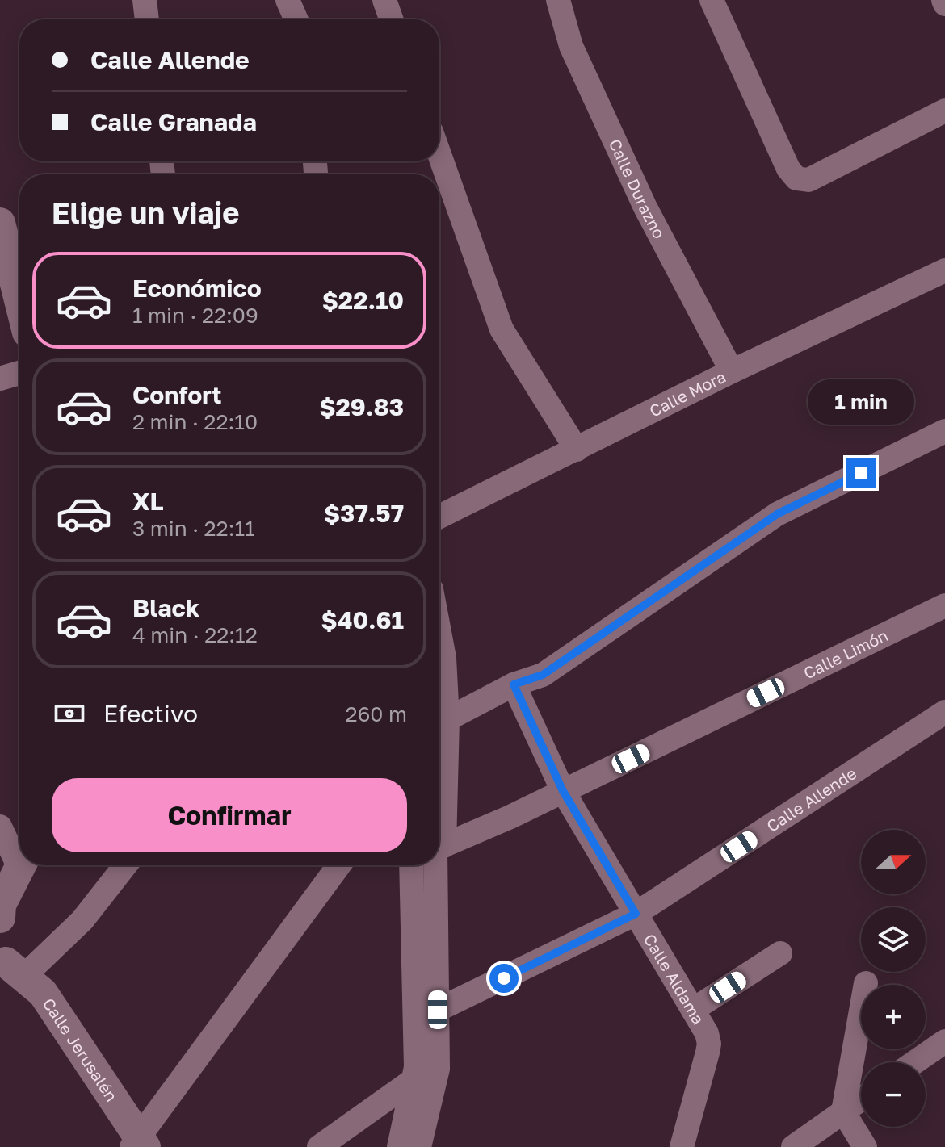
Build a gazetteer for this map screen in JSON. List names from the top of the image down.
{
  "streets": {
    "street": [
      "Calle Durazno",
      "Calle Mora",
      "Calle Limón",
      "Calle Allende",
      "Calle Aldama",
      "Calle Jerusalén"
    ]
  },
  "crossings": [
    ["Calle Durazno", "Calle Mora"],
    ["Calle Limón", "Calle Aldama"],
    ["Calle Allende", "Calle Aldama"]
  ],
  "north": "right",
  "page": {
    "banner": ["Calle Allende", "Calle Granada"],
    "heading": "Elige un viaje",
    "list": [
      {
        "name": "Económico",
        "note": "1 min · 22:09",
        "value": "$22.10"
      },
      {
        "name": "Confort",
        "note": "2 min · 22:10",
        "value": "$29.83"
      },
      {
        "name": "XL",
        "note": "3 min · 22:11",
        "value": "$37.57"
      },
      {
        "name": "Black",
        "note": "4 min · 22:12",
        "value": "$40.61"
      }
    ],
    "bubble": "1 min",
    "pay": ["Efectivo", "260 m"],
    "buttons": "Confirmar",
    "map_buttons": ["+", "−"]
  }
}
